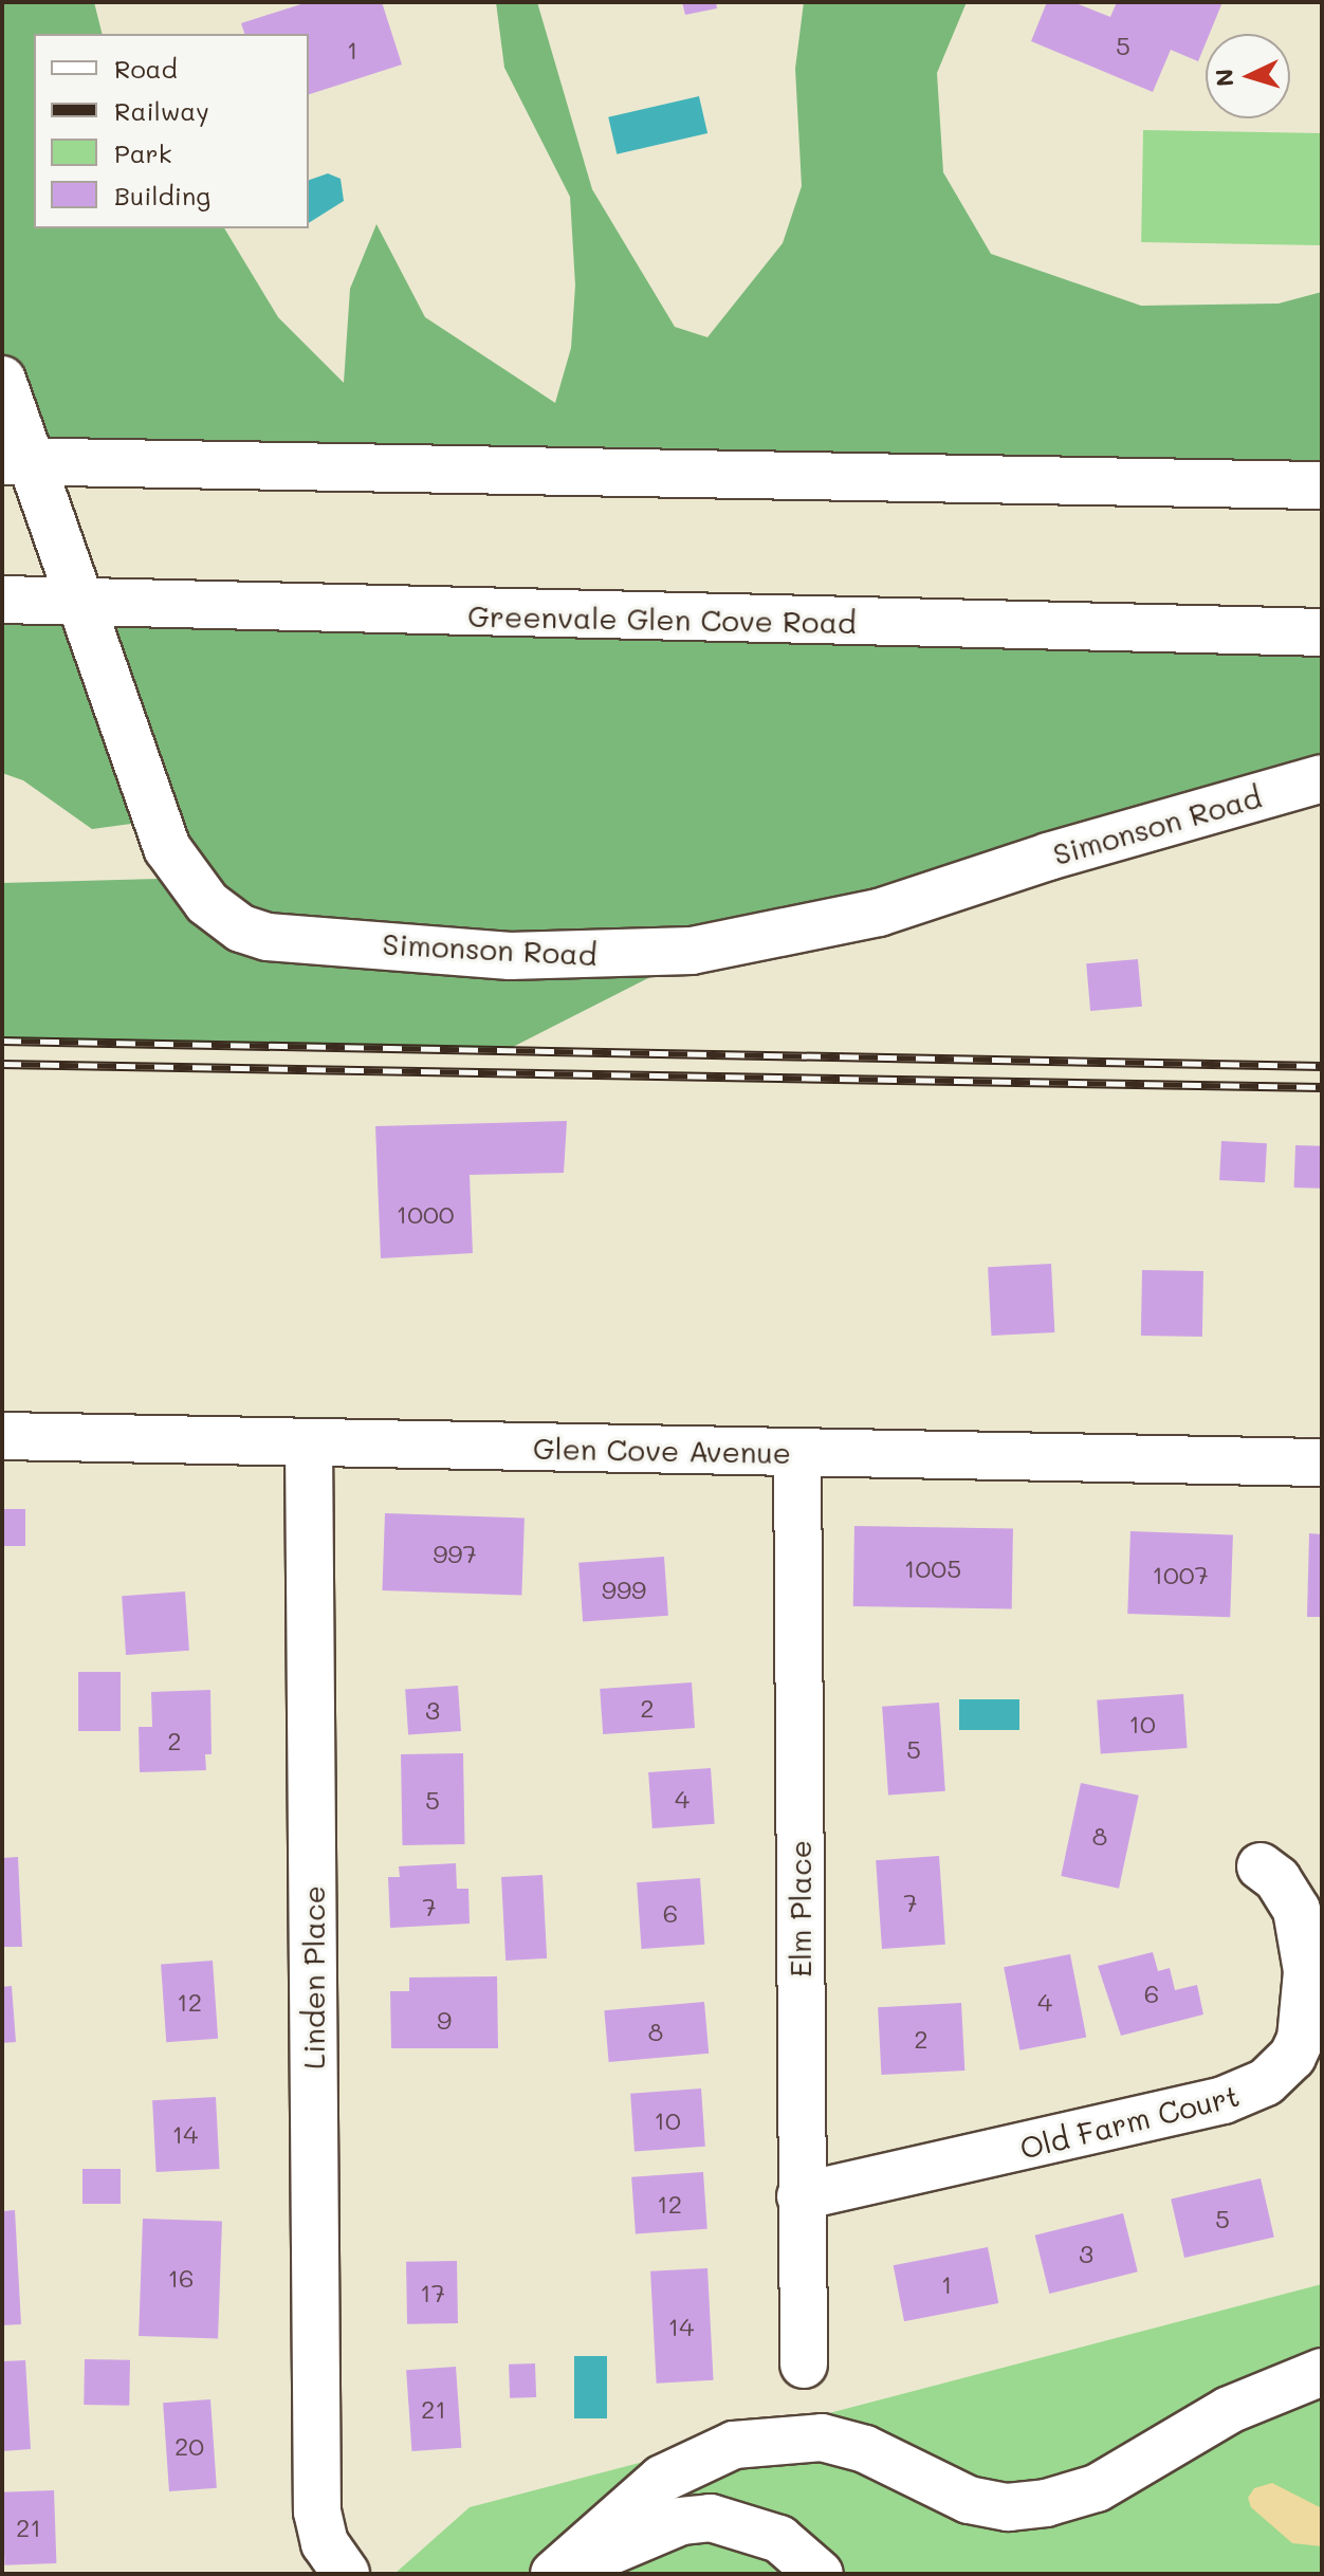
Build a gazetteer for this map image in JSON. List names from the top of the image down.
{
  "streets": {
    "street": [
      "Greenvale Glen Cove Road",
      "Simonson Road",
      "Glen Cove Avenue",
      "Elm Place",
      "Linden Place",
      "Old Farm Court"
    ]
  },
  "crossings": [
    ["Greenvale Glen Cove Road", "Simonson Road"],
    ["Glen Cove Avenue", "Elm Place"],
    ["Glen Cove Avenue", "Linden Place"],
    ["Elm Place", "Old Farm Court"]
  ],
  "house_numbers": [
    "5",
    "1",
    "1000",
    "997",
    "1005",
    "1007",
    "999",
    "2",
    "3",
    "10",
    "2",
    "5",
    "4",
    "5",
    "8",
    "7",
    "7",
    "6",
    "6",
    "12",
    "4",
    "9",
    "8",
    "2",
    "10",
    "14",
    "12",
    "5",
    "3",
    "16",
    "1",
    "17",
    "14",
    "21",
    "20",
    "21"
  ],
  "legend": [
    "Road",
    "Railway",
    "Park",
    "Building"
  ],
  "north": "left"
}
